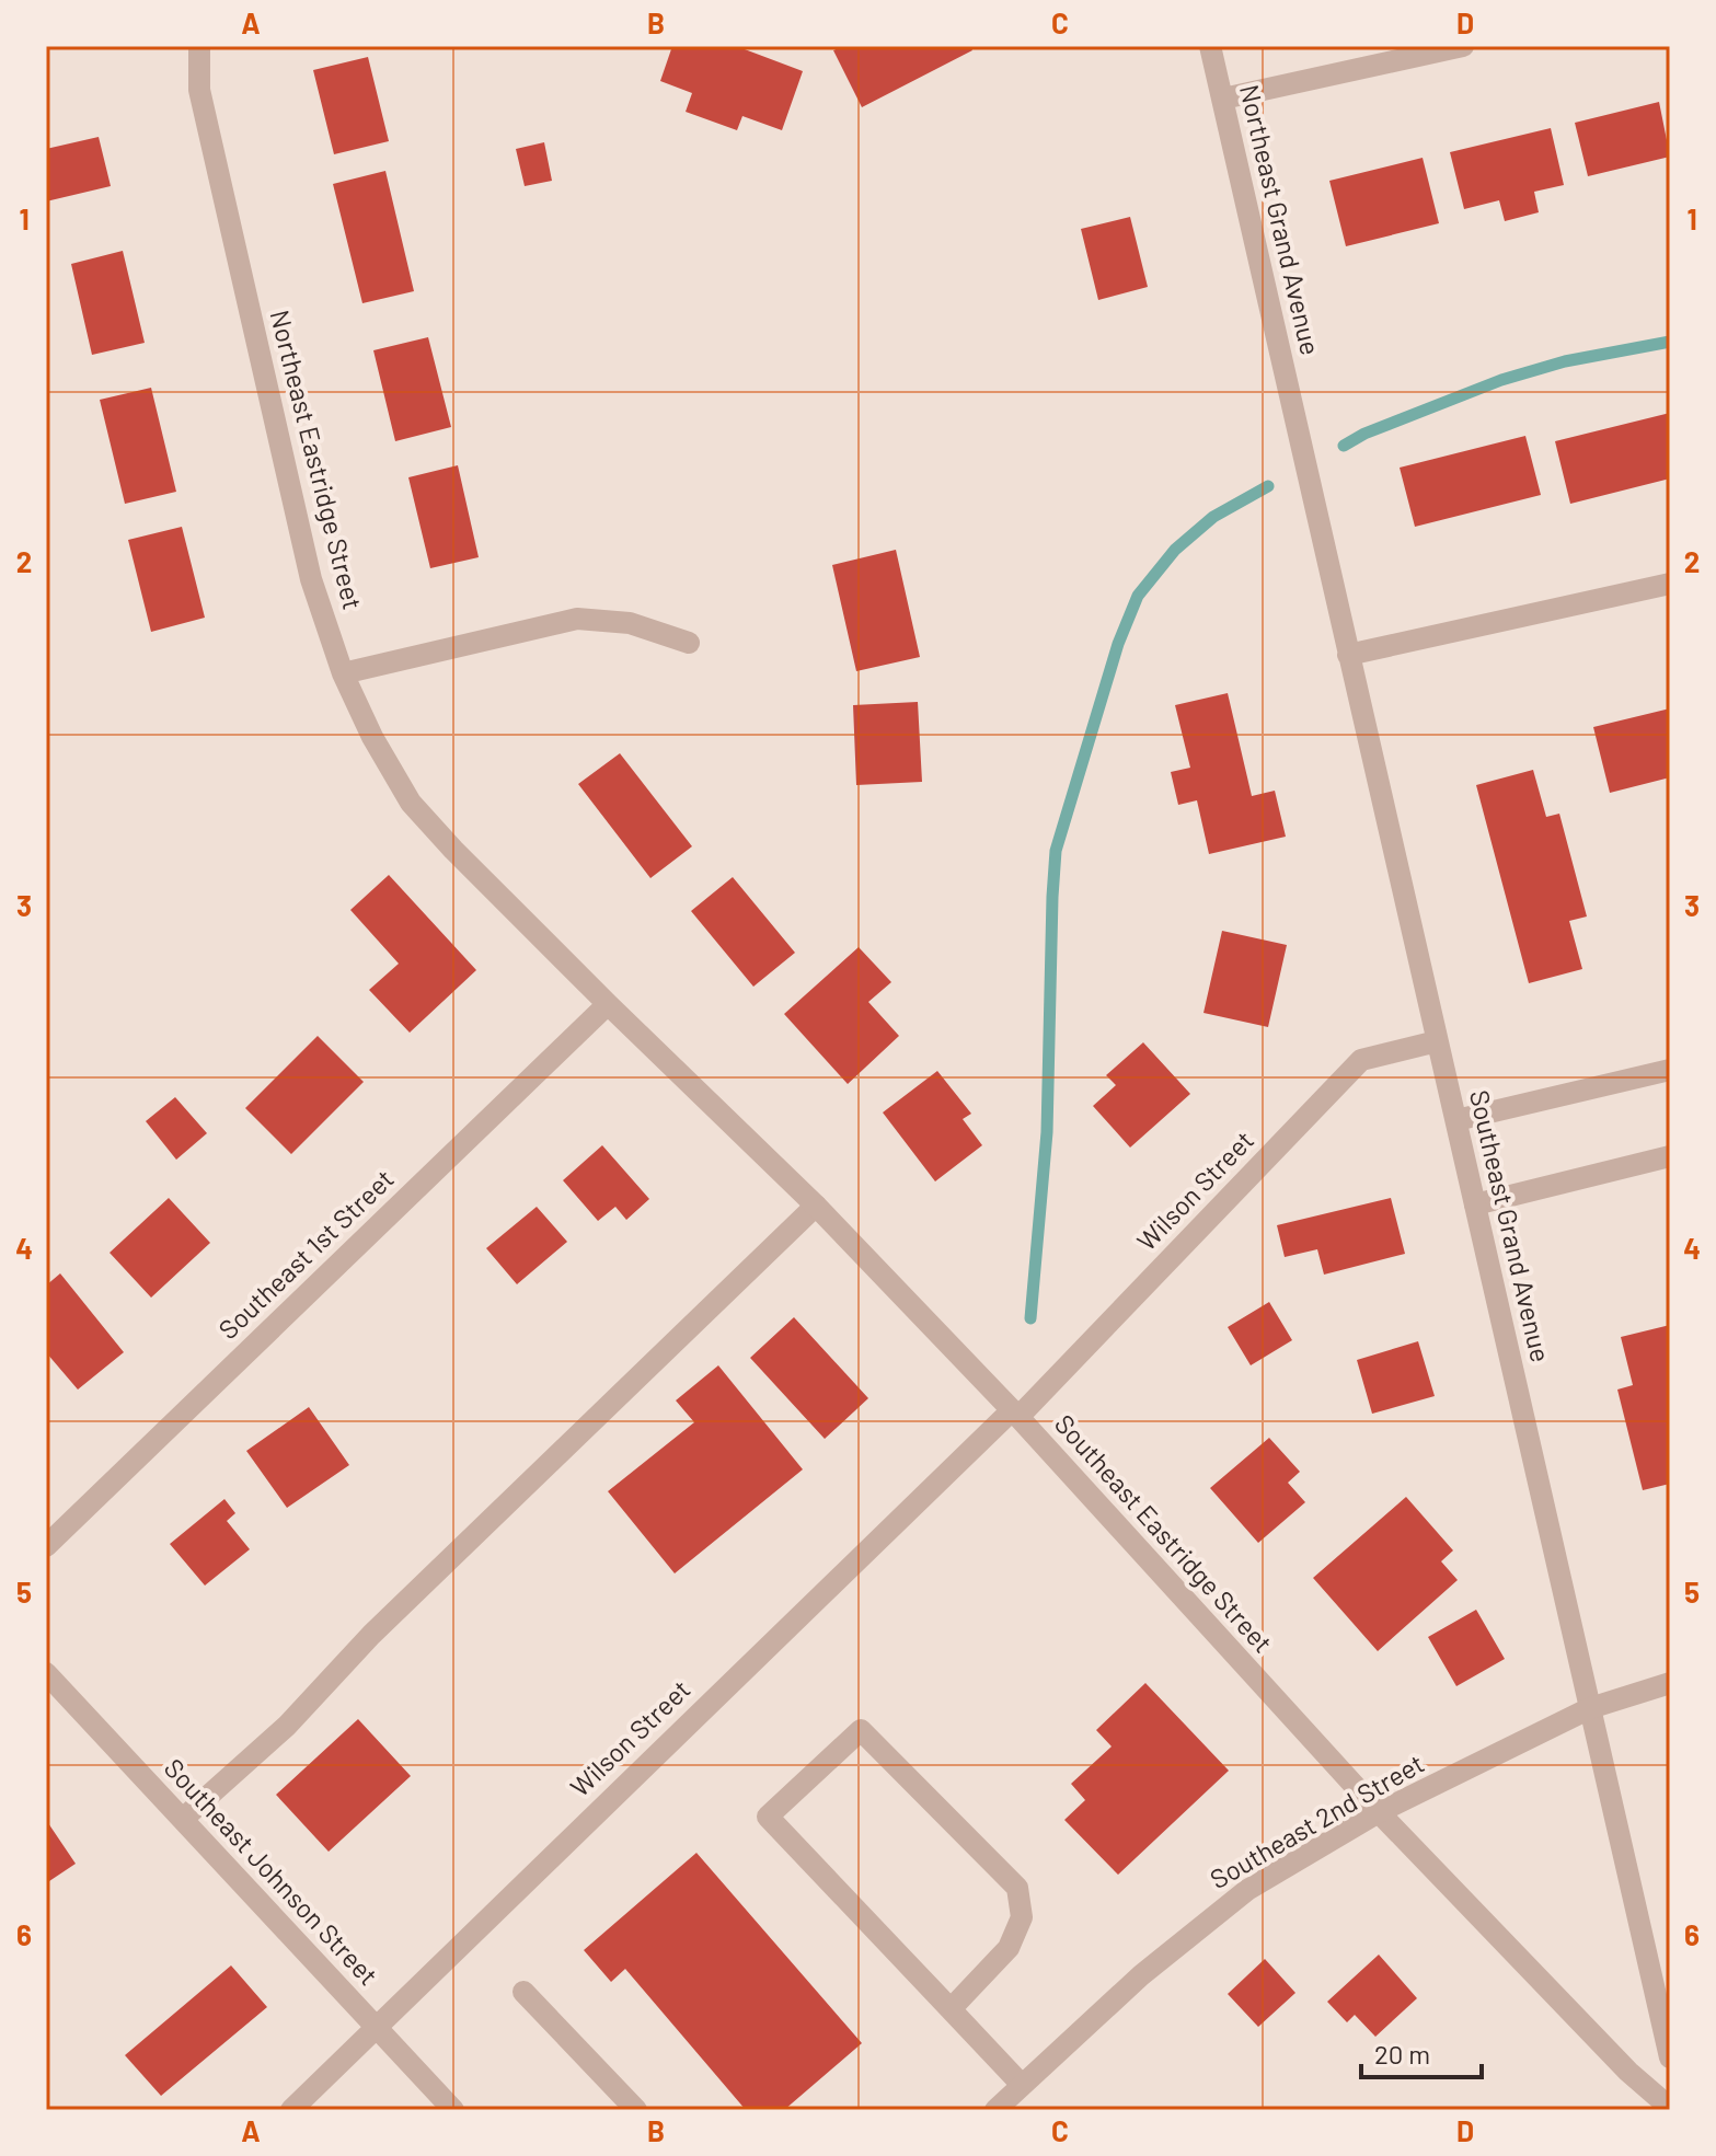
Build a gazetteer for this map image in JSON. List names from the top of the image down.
{
  "streets": {
    "street": [
      "Northeast Grand Avenue",
      "Northeast Eastridge Street",
      "Wilson Street",
      "Southeast Grand Avenue",
      "Southeast 1st Street",
      "Southeast Eastridge Street",
      "Southeast 2nd Street",
      "Southeast Johnson Street"
    ]
  },
  "crossings": [
    ["Northeast Grand Avenue", "Southeast Grand Avenue"],
    ["Northeast Eastridge Street", "Southeast 1st Street"],
    ["Northeast Eastridge Street", "Southeast Eastridge Street"],
    ["Wilson Street", "Southeast Grand Avenue"],
    ["Wilson Street", "Southeast Eastridge Street"],
    ["Wilson Street", "Southeast Johnson Street"],
    ["Southeast Grand Avenue", "Southeast 2nd Street"],
    ["Southeast 1st Street", "Southeast Eastridge Street"],
    ["Southeast Eastridge Street", "Southeast 2nd Street"]
  ],
  "scale_bar": "20 m",
  "grid": {
    "columns": [
      "A",
      "B",
      "C",
      "D"
    ],
    "rows": [
      "1",
      "2",
      "3",
      "4",
      "5",
      "6"
    ]
  }
}
